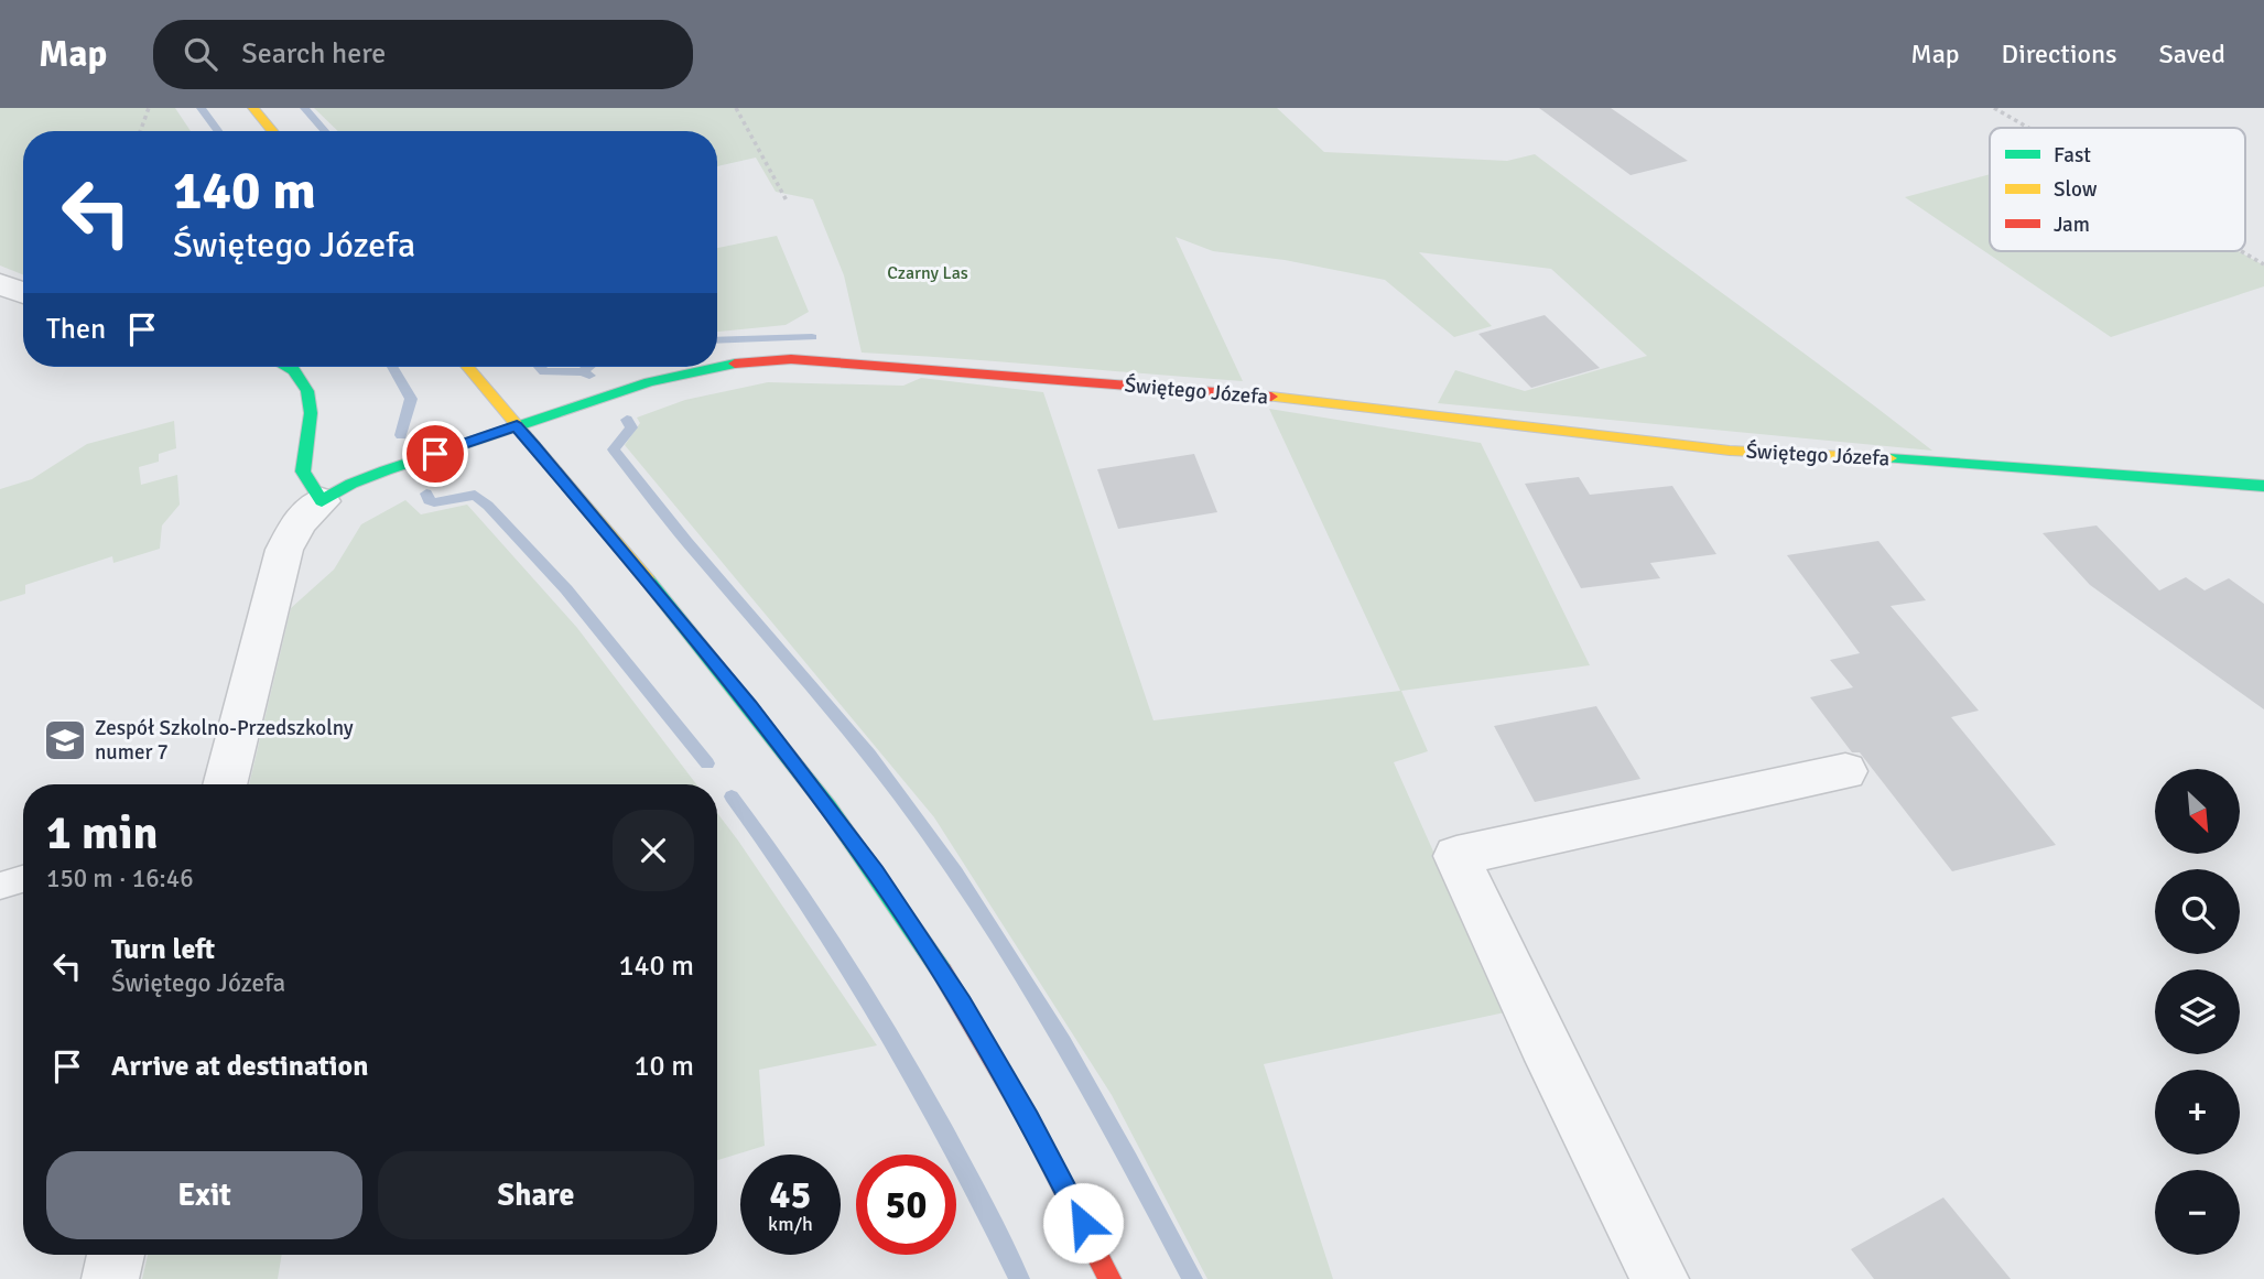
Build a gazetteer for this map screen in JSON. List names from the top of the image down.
{
  "streets": {
    "street": ["Świętego Józefa"]
  },
  "parks": ["Czarny Las"],
  "places": {
    "school or university": ["Zespół Szkolno-Przedszkolny numer 7"]
  },
  "legend": ["Fast", "Slow", "Jam"],
  "north": "bottom right",
  "page": {
    "header": "Map",
    "search": "Search here",
    "nav": ["Map", "Directions", "Saved"],
    "turn": ["140 m", "Świętego Józefa"],
    "then": "Then",
    "map_buttons": ["+", "−"],
    "heading": ["1 min", "150 m · 16:46"],
    "list": [
      {
        "name": "Turn left",
        "note": "Świętego Józefa",
        "value": "140 m"
      },
      {
        "name": "Arrive at destination",
        "value": "10 m"
      }
    ],
    "buttons": ["Exit", "Share"],
    "speed": "45 km/h",
    "limit": "50"
  }
}
